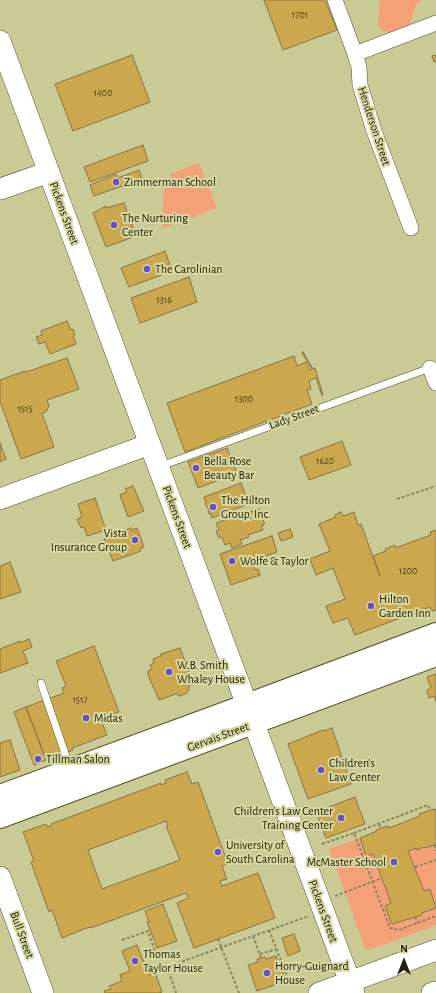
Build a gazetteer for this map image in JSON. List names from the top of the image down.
{
  "streets": {
    "main road": ["Gervais Street"],
    "street": ["Henderson Street", "Pickens Street", "Bull Street"],
    "lane": ["Lady Street"]
  },
  "crossings": [
    ["Pickens Street", "Lady Street"],
    ["Pickens Street", "Gervais Street"]
  ],
  "places": [
    "Zimmerman School",
    "The Nurturing Center",
    "The Carolinian",
    "Bella Rose Beauty Bar",
    "The Hilton Group, Inc.",
    "Vista Insurance Group",
    "Wolfe & Taylor",
    "Hilton Garden Inn",
    "W.B. Smith Whaley House",
    "Midas",
    "Tillman Salon",
    "Children's Law Center",
    "Children's Law Center Training Center",
    "University of South Carolina",
    "McMaster School",
    "Thomas Taylor House",
    "Horry-Guignard House"
  ],
  "house_numbers": [
    "1701",
    "1400",
    "1316",
    "1300",
    "1515",
    "1620",
    "1200",
    "1517"
  ],
  "north": "top"
}
